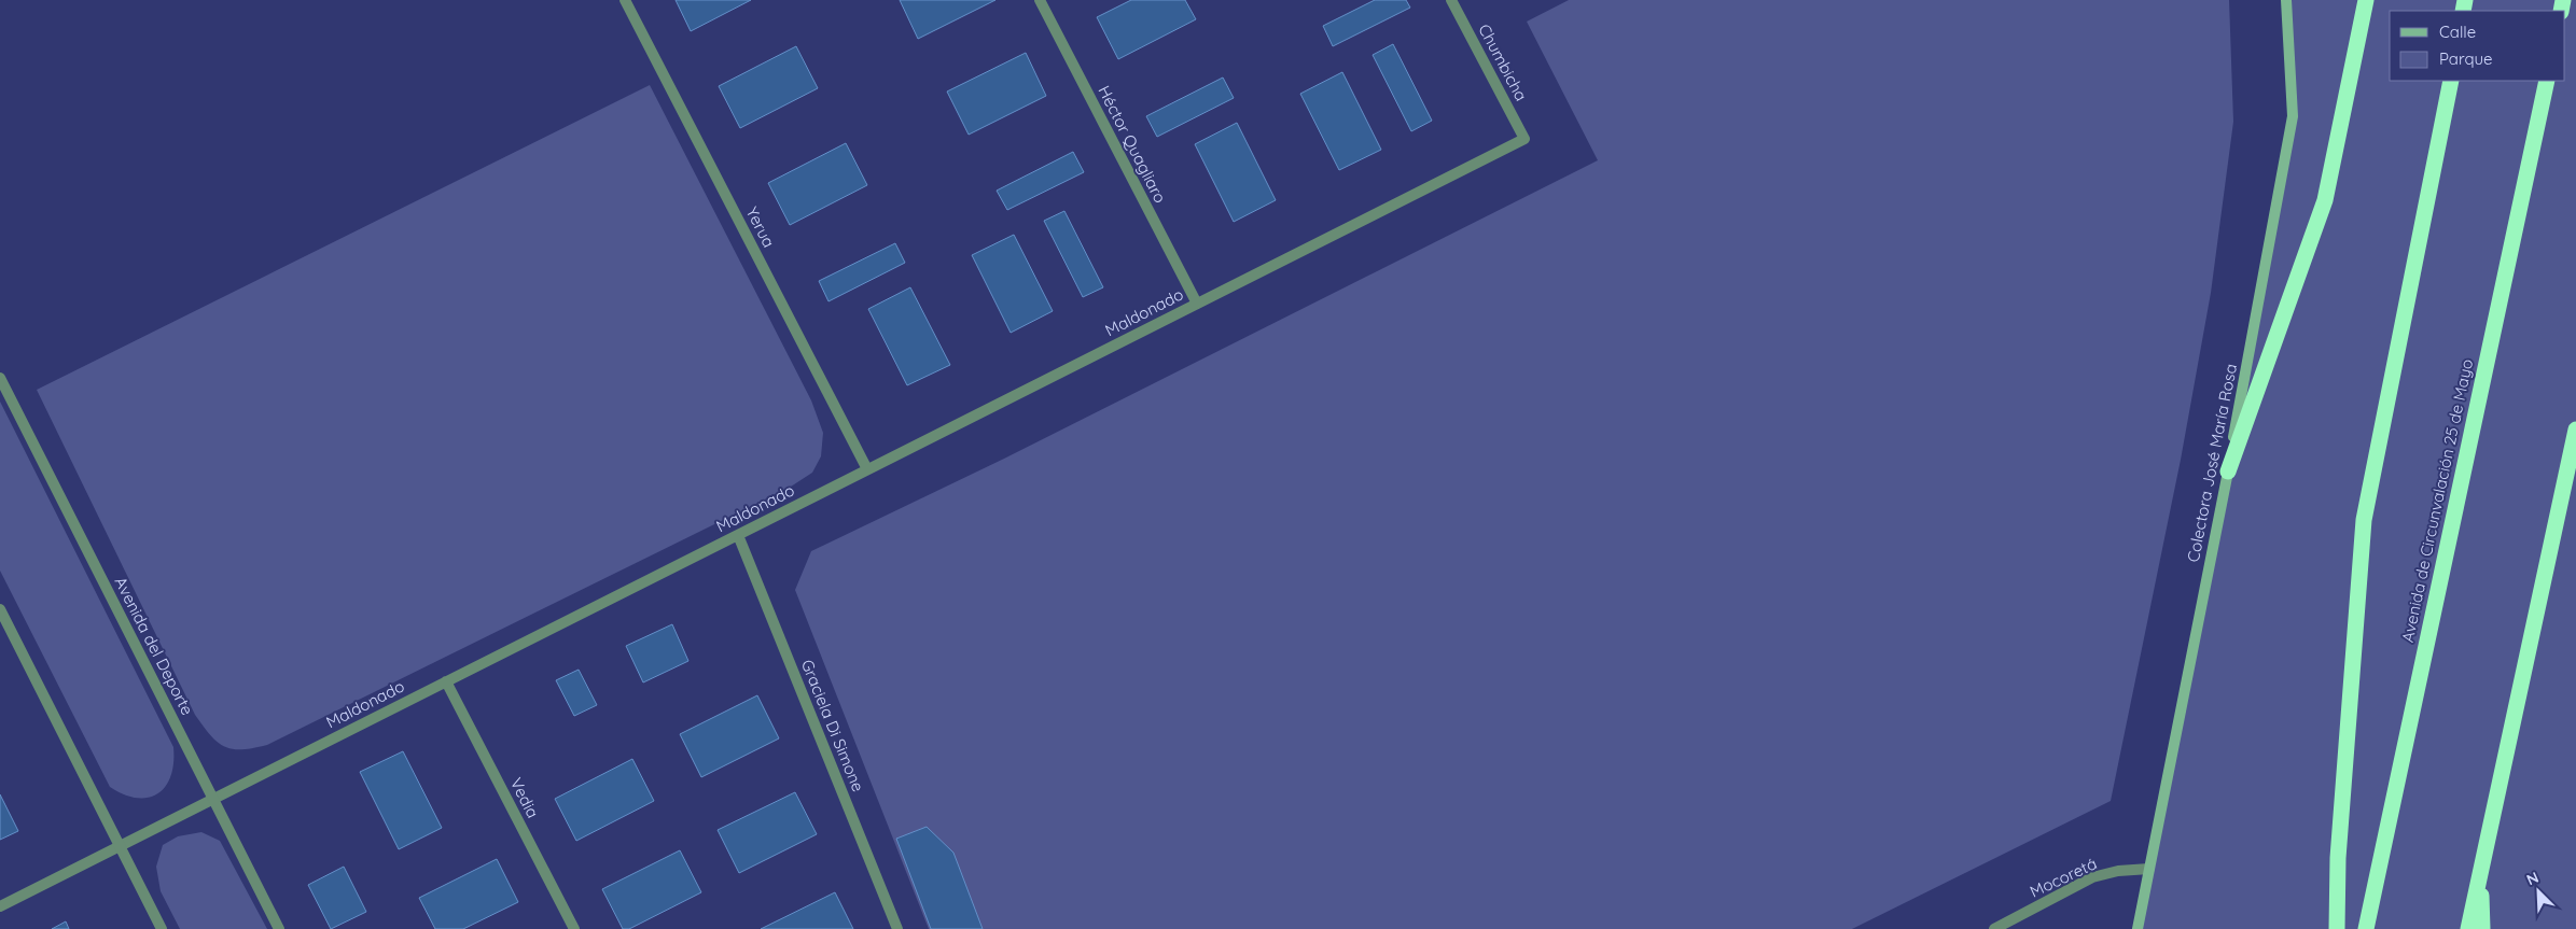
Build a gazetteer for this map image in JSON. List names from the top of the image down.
{
  "streets": {
    "highway": ["Avenida de Circunvalación 25 de Mayo"],
    "main road": ["Colectora José María Rosa"],
    "street": [
      "Chumbicha",
      "Héctor Quagliaro",
      "Yerua",
      "Maldonado",
      "Avenida del Deporte",
      "Graciela Di Simone",
      "Vedia",
      "Mocoretá"
    ]
  },
  "crossings": [
    ["Chumbicha", "Maldonado"],
    ["Héctor Quagliaro", "Maldonado"],
    ["Yerua", "Maldonado"],
    ["Maldonado", "Avenida del Deporte"],
    ["Maldonado", "Graciela Di Simone"],
    ["Maldonado", "Vedia"],
    ["Colectora José María Rosa", "Mocoretá"]
  ],
  "legend": ["Calle", "Parque"],
  "north": "top left"
}
